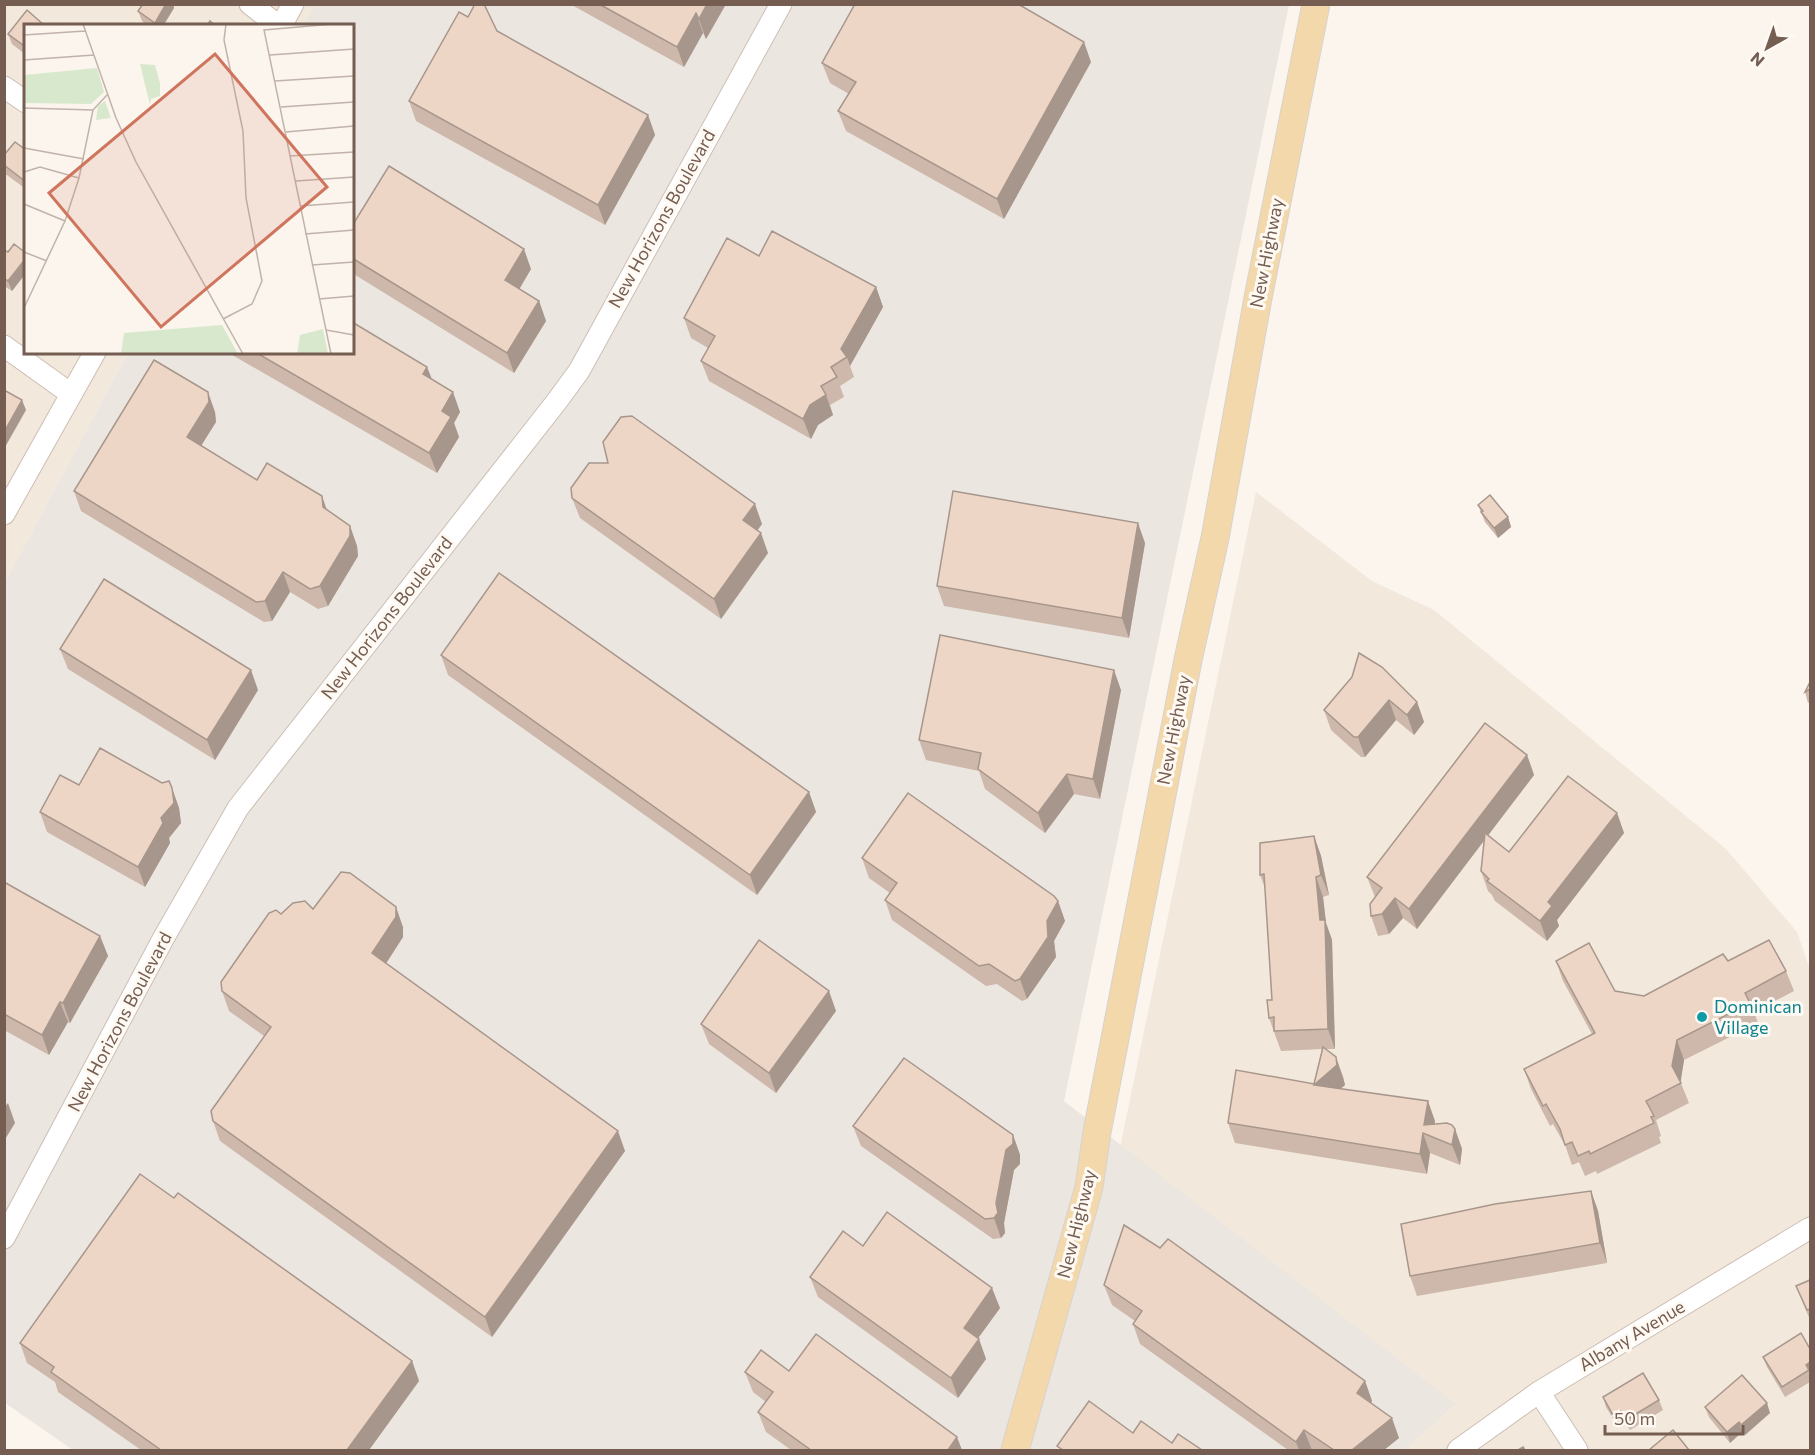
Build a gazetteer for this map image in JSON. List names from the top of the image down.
{
  "streets": {
    "main road": ["New Highway"],
    "street": ["New Horizons Boulevard", "Albany Avenue"]
  },
  "places": ["Dominican Village"],
  "scale_bar": "50 m",
  "north": "bottom left"
}
